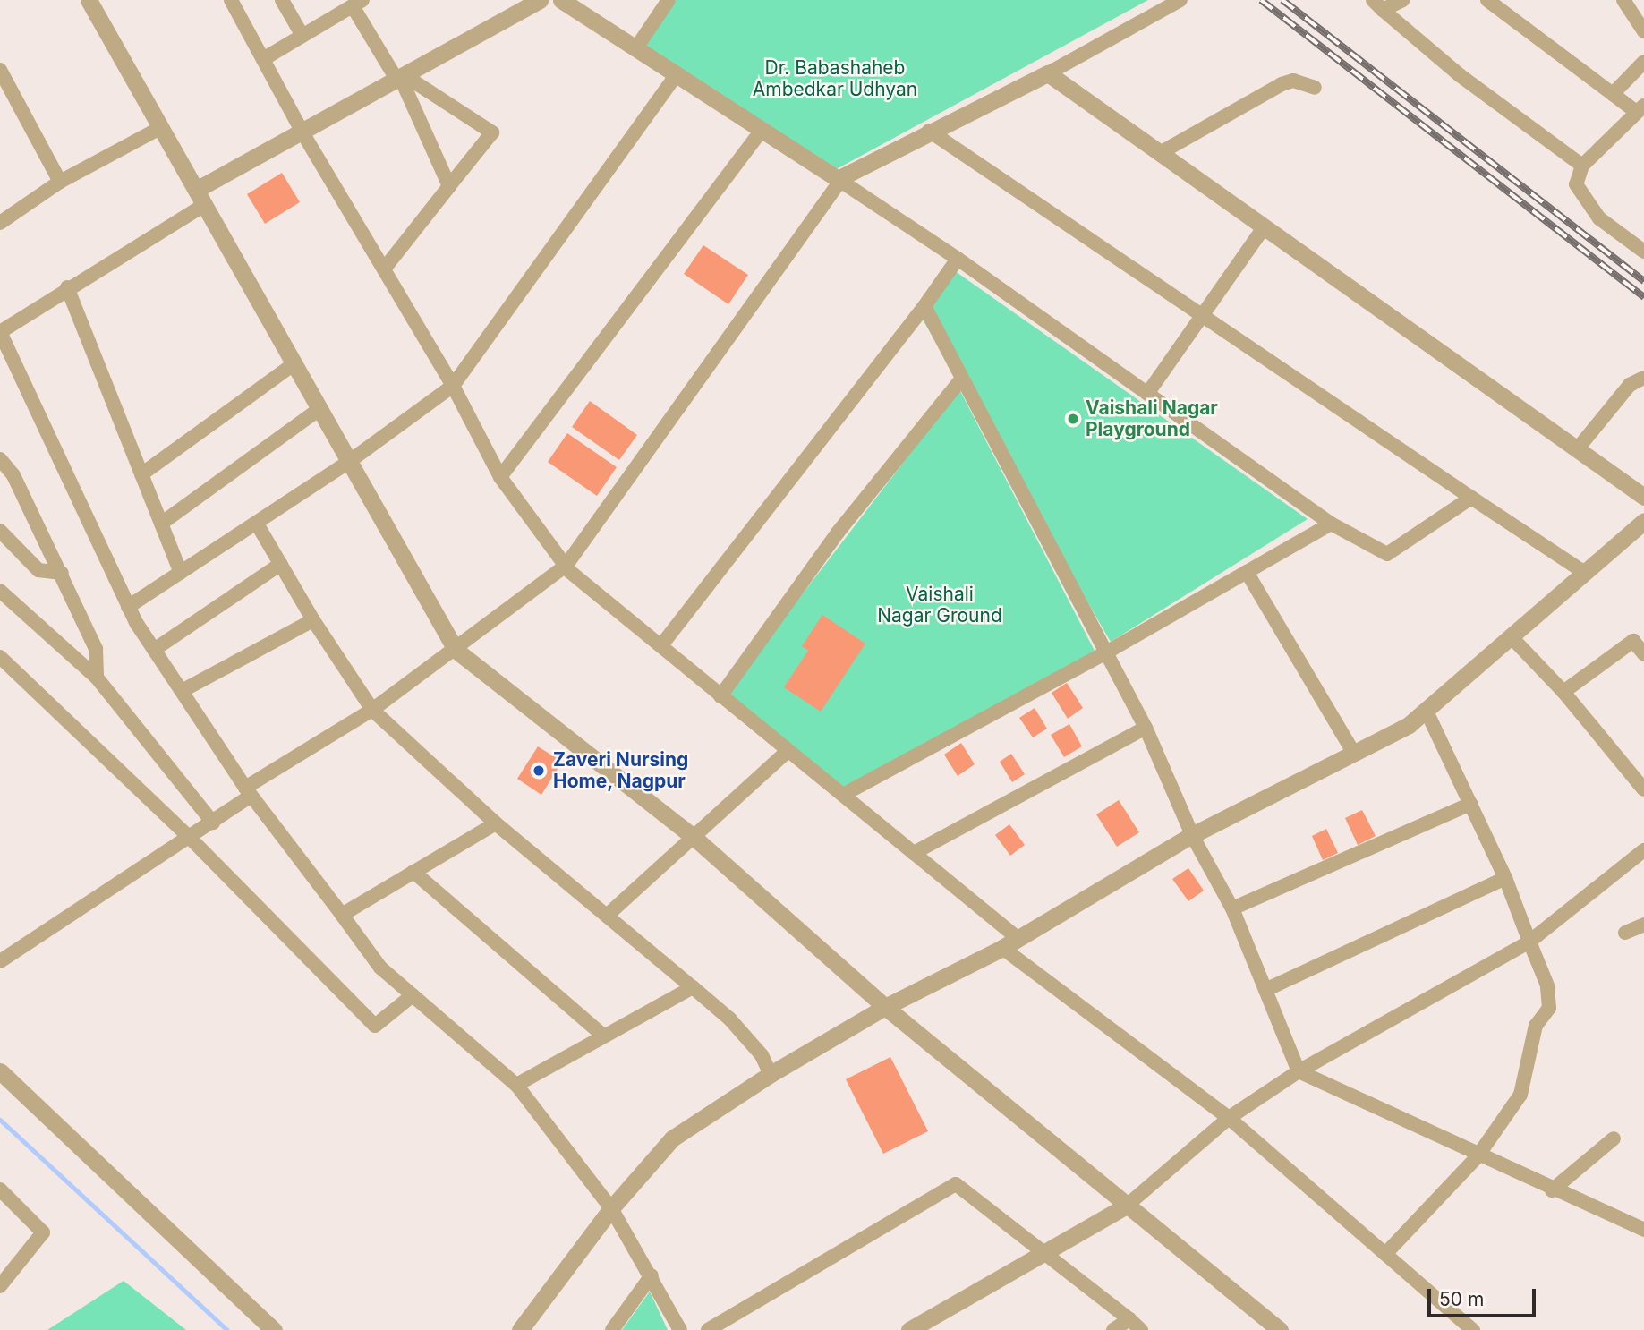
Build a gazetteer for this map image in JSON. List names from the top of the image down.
{
  "parks": ["Dr. Babashaheb Ambedkar Udhyan", "Vaishali Nagar Ground"],
  "places": ["Vaishali Nagar Playground", "Zaveri Nursing Home, Nagpur"],
  "scale_bar": "50 m"
}
